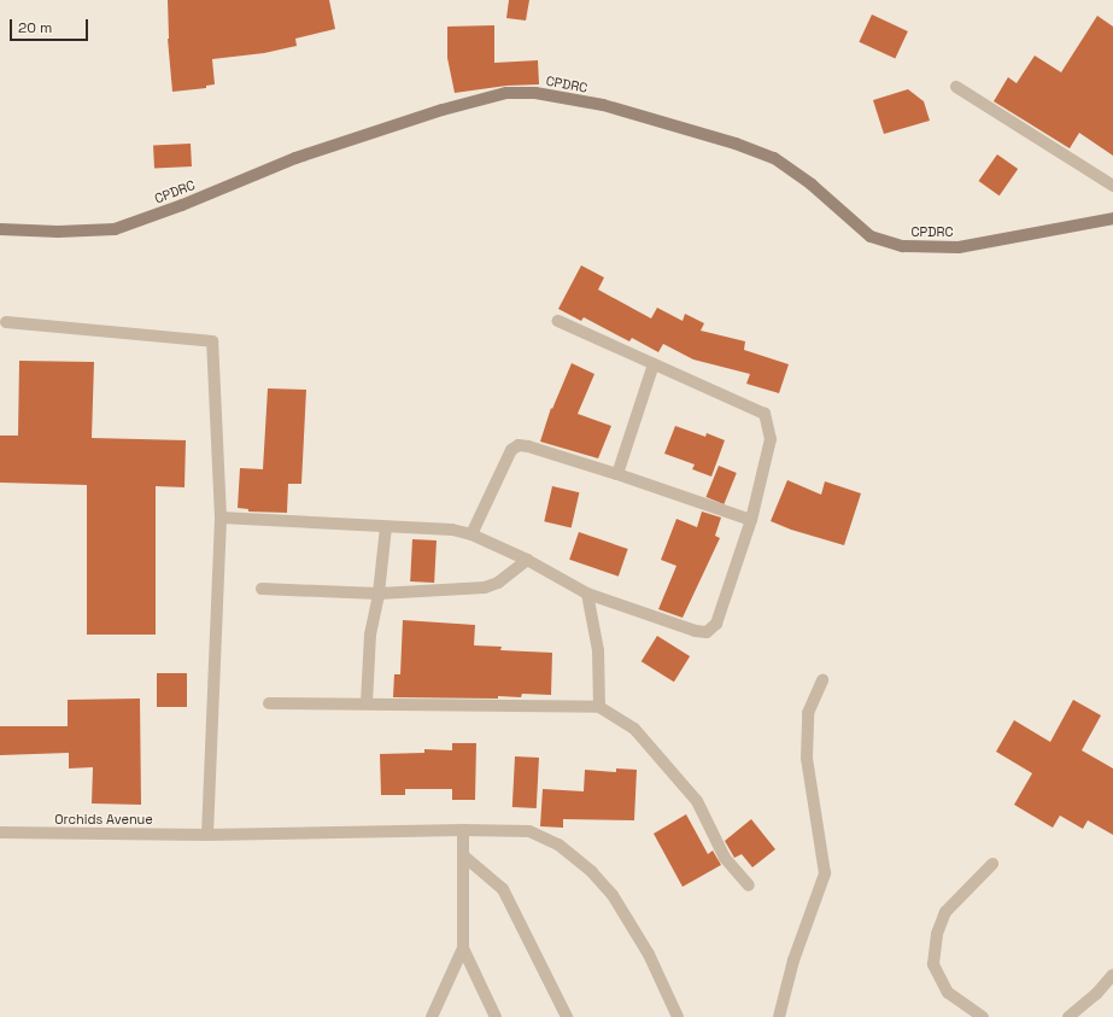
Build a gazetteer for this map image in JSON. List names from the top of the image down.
{
  "streets": {
    "street": ["CPDRC", "Orchids Avenue"]
  },
  "scale_bar": "20 m"
}
